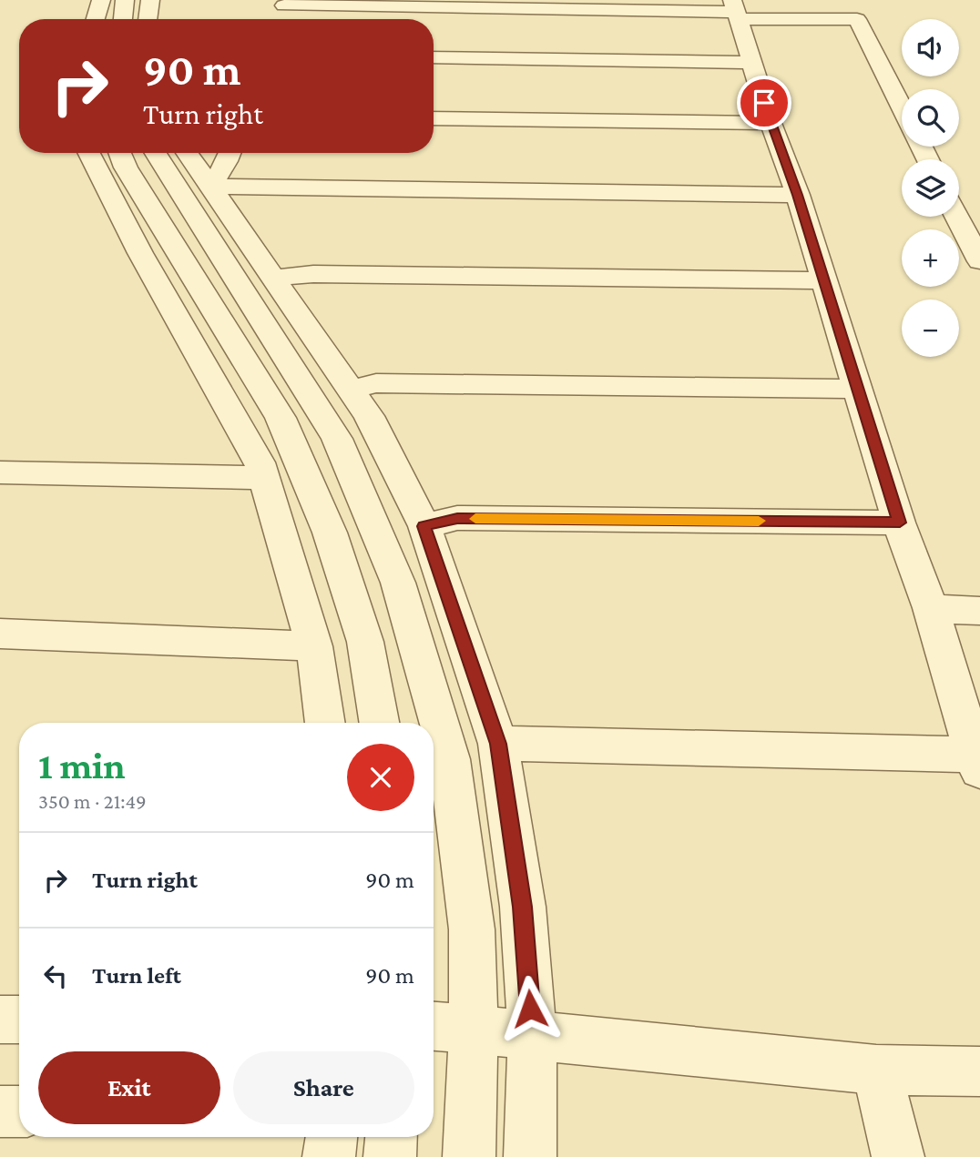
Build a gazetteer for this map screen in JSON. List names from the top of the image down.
{
  "page": {
    "map_buttons": ["+", "−"],
    "turn": ["90 m", "Turn right"],
    "heading": ["1 min", "350 m · 21:49"],
    "list": [
      {
        "name": "Turn right",
        "value": "90 m"
      },
      {
        "name": "Turn left",
        "value": "90 m"
      }
    ],
    "buttons": ["Exit", "Share"]
  }
}
